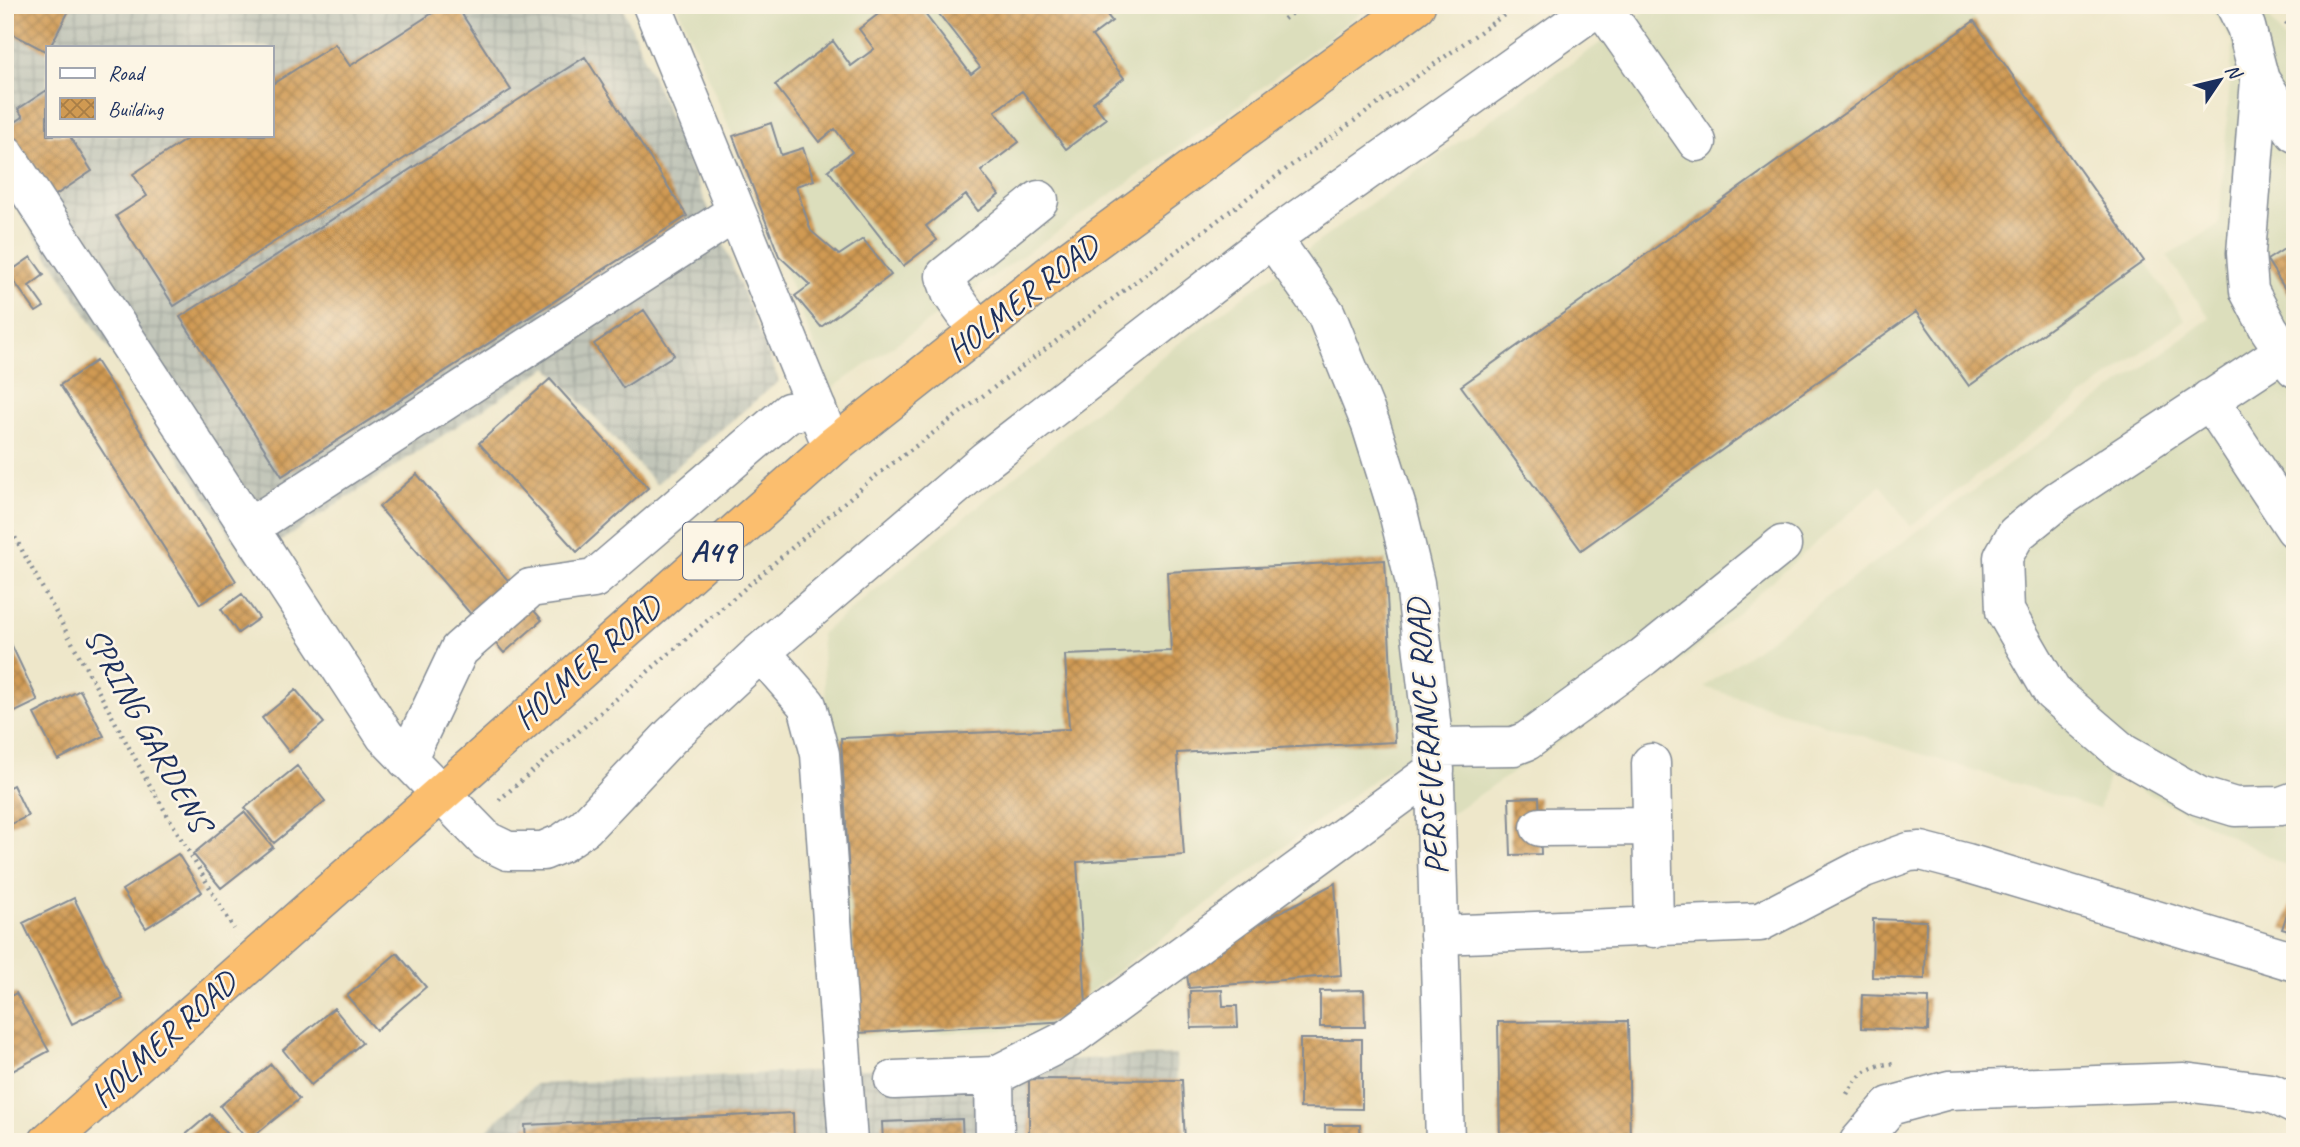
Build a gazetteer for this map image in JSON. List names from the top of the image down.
{
  "streets": {
    "highway": ["HOLMER ROAD", "A49"],
    "street": ["PERSEVERANCE ROAD"],
    "path": ["SPRING GARDENS"]
  },
  "crossings": [
    ["HOLMER ROAD", "SPRING GARDENS"]
  ],
  "legend": ["Road", "Building"],
  "north": "top right"
}
